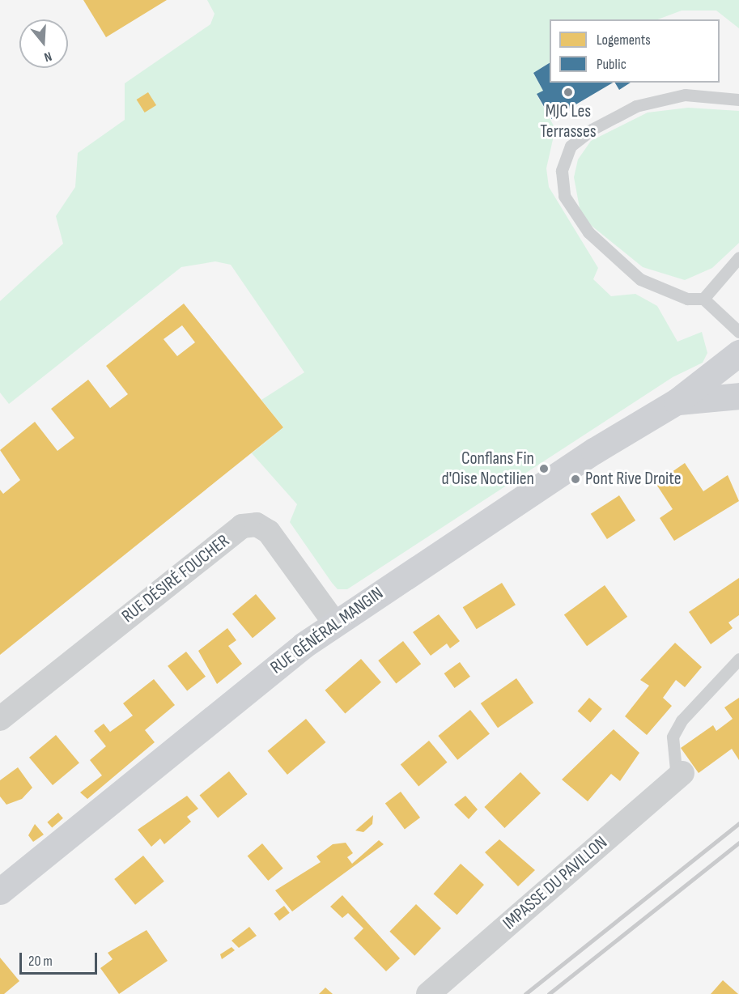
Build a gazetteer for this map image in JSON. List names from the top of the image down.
{
  "streets": {
    "main road": ["RUE GÉNÉRAL MANGIN"],
    "street": ["RUE DÉSIRÉ FOUCHER", "IMPASSE DU PAVILLON"]
  },
  "crossings": [
    ["RUE DÉSIRÉ FOUCHER", "RUE GÉNÉRAL MANGIN"]
  ],
  "places": ["MJC Les Terrasses", "Conflans Fin d'Oise Noctilien", "Pont Rive Droite"],
  "legend": ["Logements", "Public"],
  "scale_bar": "20 m",
  "north": "bottom"
}
